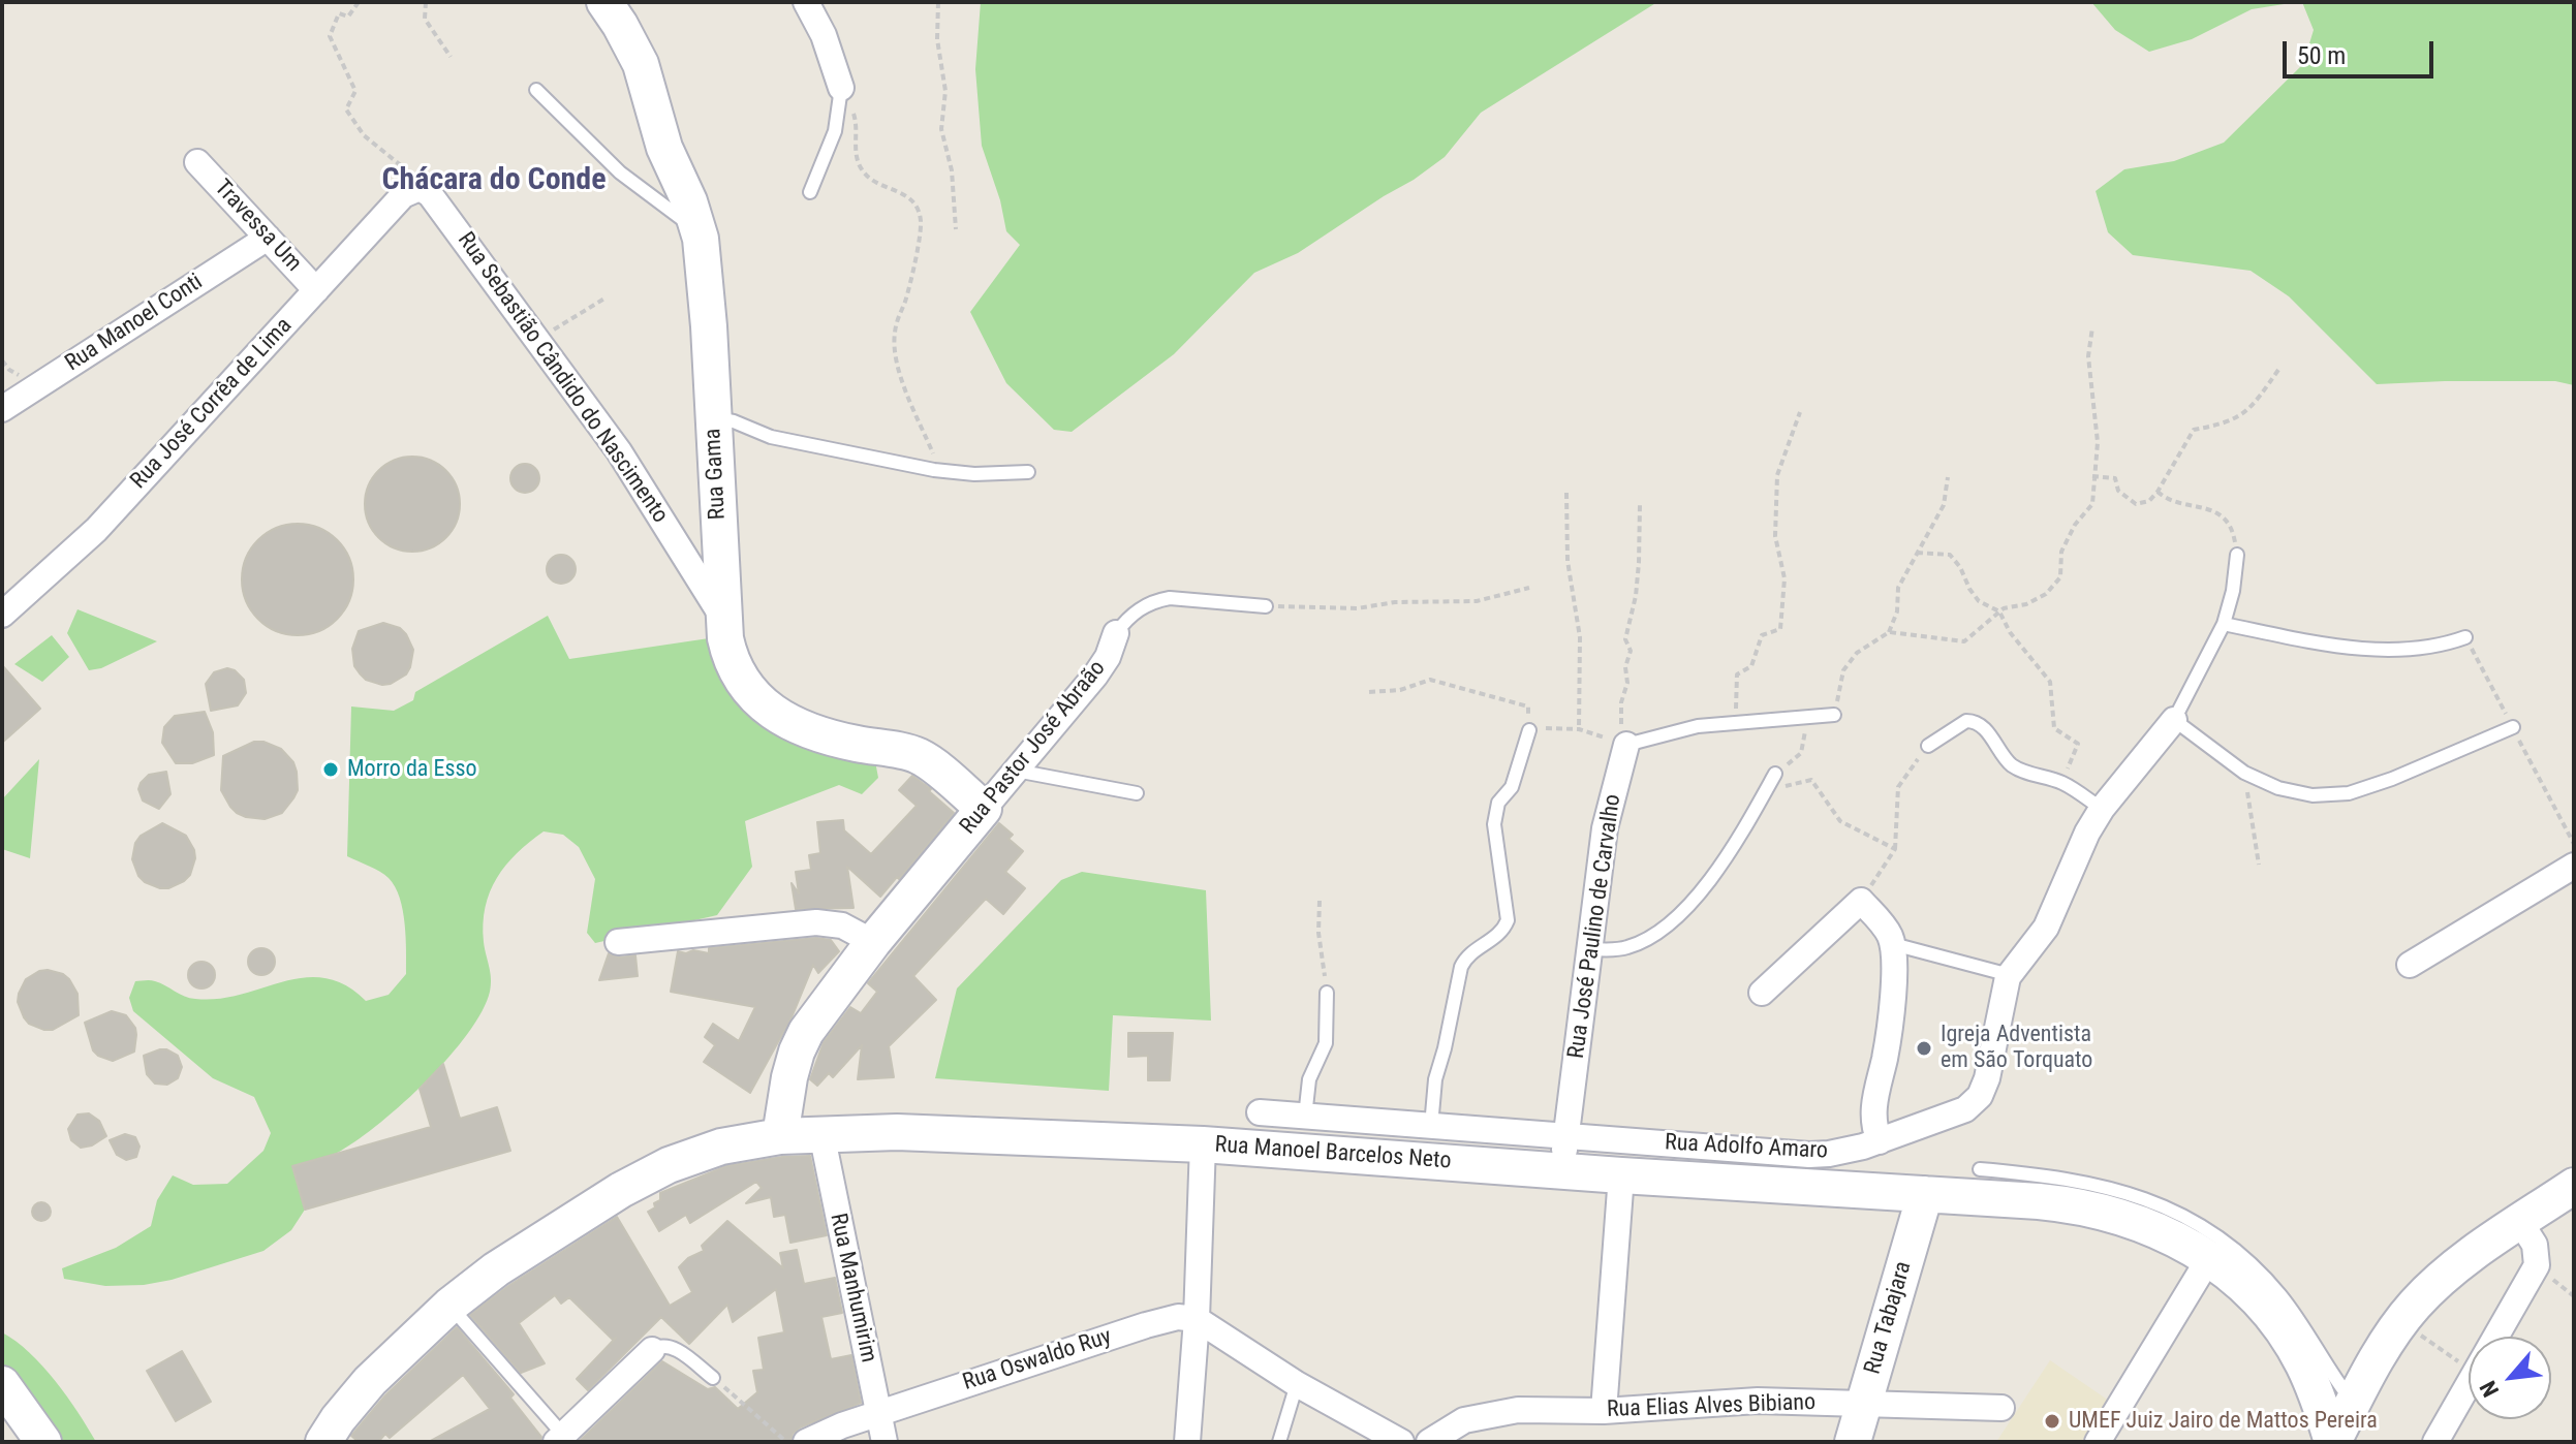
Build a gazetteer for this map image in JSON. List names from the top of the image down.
{
  "streets": {
    "street": [
      "Travessa Um",
      "Rua Manoel Conti",
      "Rua Sebastião Cândido do Nascimento",
      "Rua José Corrêa de Lima",
      "Rua Gama",
      "Rua Pastor José Abraão",
      "Rua José Paulino de Carvalho",
      "Rua Adolfo Amaro",
      "Rua Manoel Barcelos Neto",
      "Rua Manhumirim",
      "Rua Tabajara",
      "Rua Oswaldo Ruy",
      "Rua Elias Alves Bibiano"
    ]
  },
  "crossings": [
    ["Travessa Um", "Rua Manoel Conti"],
    ["Travessa Um", "Rua José Corrêa de Lima"],
    ["Rua Sebastião Cândido do Nascimento", "Rua José Corrêa de Lima"],
    ["Rua Sebastião Cândido do Nascimento", "Rua Gama"],
    ["Rua Gama", "Rua Pastor José Abraão"],
    ["Rua Pastor José Abraão", "Rua Manoel Barcelos Neto"],
    ["Rua José Paulino de Carvalho", "Rua Adolfo Amaro"],
    ["Rua José Paulino de Carvalho", "Rua Manoel Barcelos Neto"],
    ["Rua Manoel Barcelos Neto", "Rua Manhumirim"],
    ["Rua Manoel Barcelos Neto", "Rua Tabajara"],
    ["Rua Manhumirim", "Rua Oswaldo Ruy"],
    ["Rua Tabajara", "Rua Elias Alves Bibiano"]
  ],
  "districts": ["Chácara do Conde"],
  "places": ["Morro da Esso", "Igreja Adventista em São Torquato", "UMEF Juiz Jairo de Mattos Pereira"],
  "scale_bar": "50 m",
  "north": "bottom left"
}
